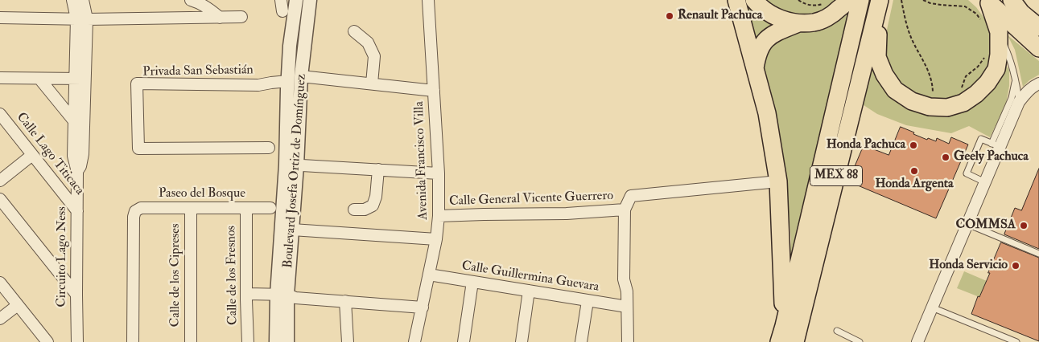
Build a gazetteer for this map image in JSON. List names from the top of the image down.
{
  "streets": {
    "main road": ["MEX 88"],
    "street": [
      "Privada San Sebastián",
      "Calle Lago Titicaca",
      "Avenida Francisco Villa",
      "Boulevard Josefa Ortiz de Domínguez",
      "Paseo del Bosque",
      "Calle General Vicente Guerrero",
      "Circuito Lago Ness",
      "Calle de los Cipreses",
      "Calle de los Fresnos",
      "Calle Guillermina Guevara"
    ]
  },
  "crossings": [
    ["Privada San Sebastián", "Boulevard Josefa Ortiz de Domínguez"],
    ["Calle Lago Titicaca", "Circuito Lago Ness"],
    ["Avenida Francisco Villa", "Calle General Vicente Guerrero"],
    ["Avenida Francisco Villa", "Calle Guillermina Guevara"],
    ["Paseo del Bosque", "Calle de los Cipreses"],
    ["Paseo del Bosque", "Calle de los Fresnos"]
  ],
  "places": [
    "Renault Pachuca",
    "Honda Pachuca",
    "Geely Pachuca",
    "Honda Argenta",
    "COMMSA",
    "Honda Servicio"
  ]
}
